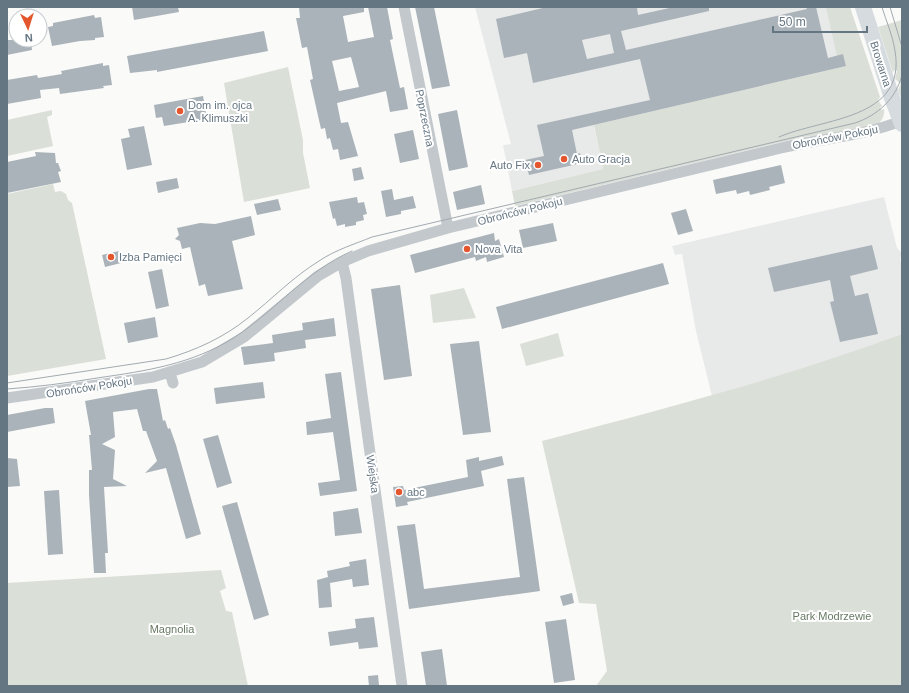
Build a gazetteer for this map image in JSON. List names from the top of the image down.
{
  "streets": {
    "main road": ["Browarna"],
    "street": ["Poprzeczna", "Obrońców Pokoju", "Wiejska"]
  },
  "crossings": [
    ["Browarna", "Obrońców Pokoju"],
    ["Poprzeczna", "Obrońców Pokoju"],
    ["Obrońców Pokoju", "Wiejska"]
  ],
  "parks": ["Park Modrzewie", "Magnolia"],
  "places": [
    "Dom im. ojca A. Klimuszki",
    "Auto Gracja",
    "Auto Fix",
    "Nova Vita",
    "Izba Pamięci",
    "abc"
  ],
  "scale_bar": "50 m",
  "north": "bottom"
}
